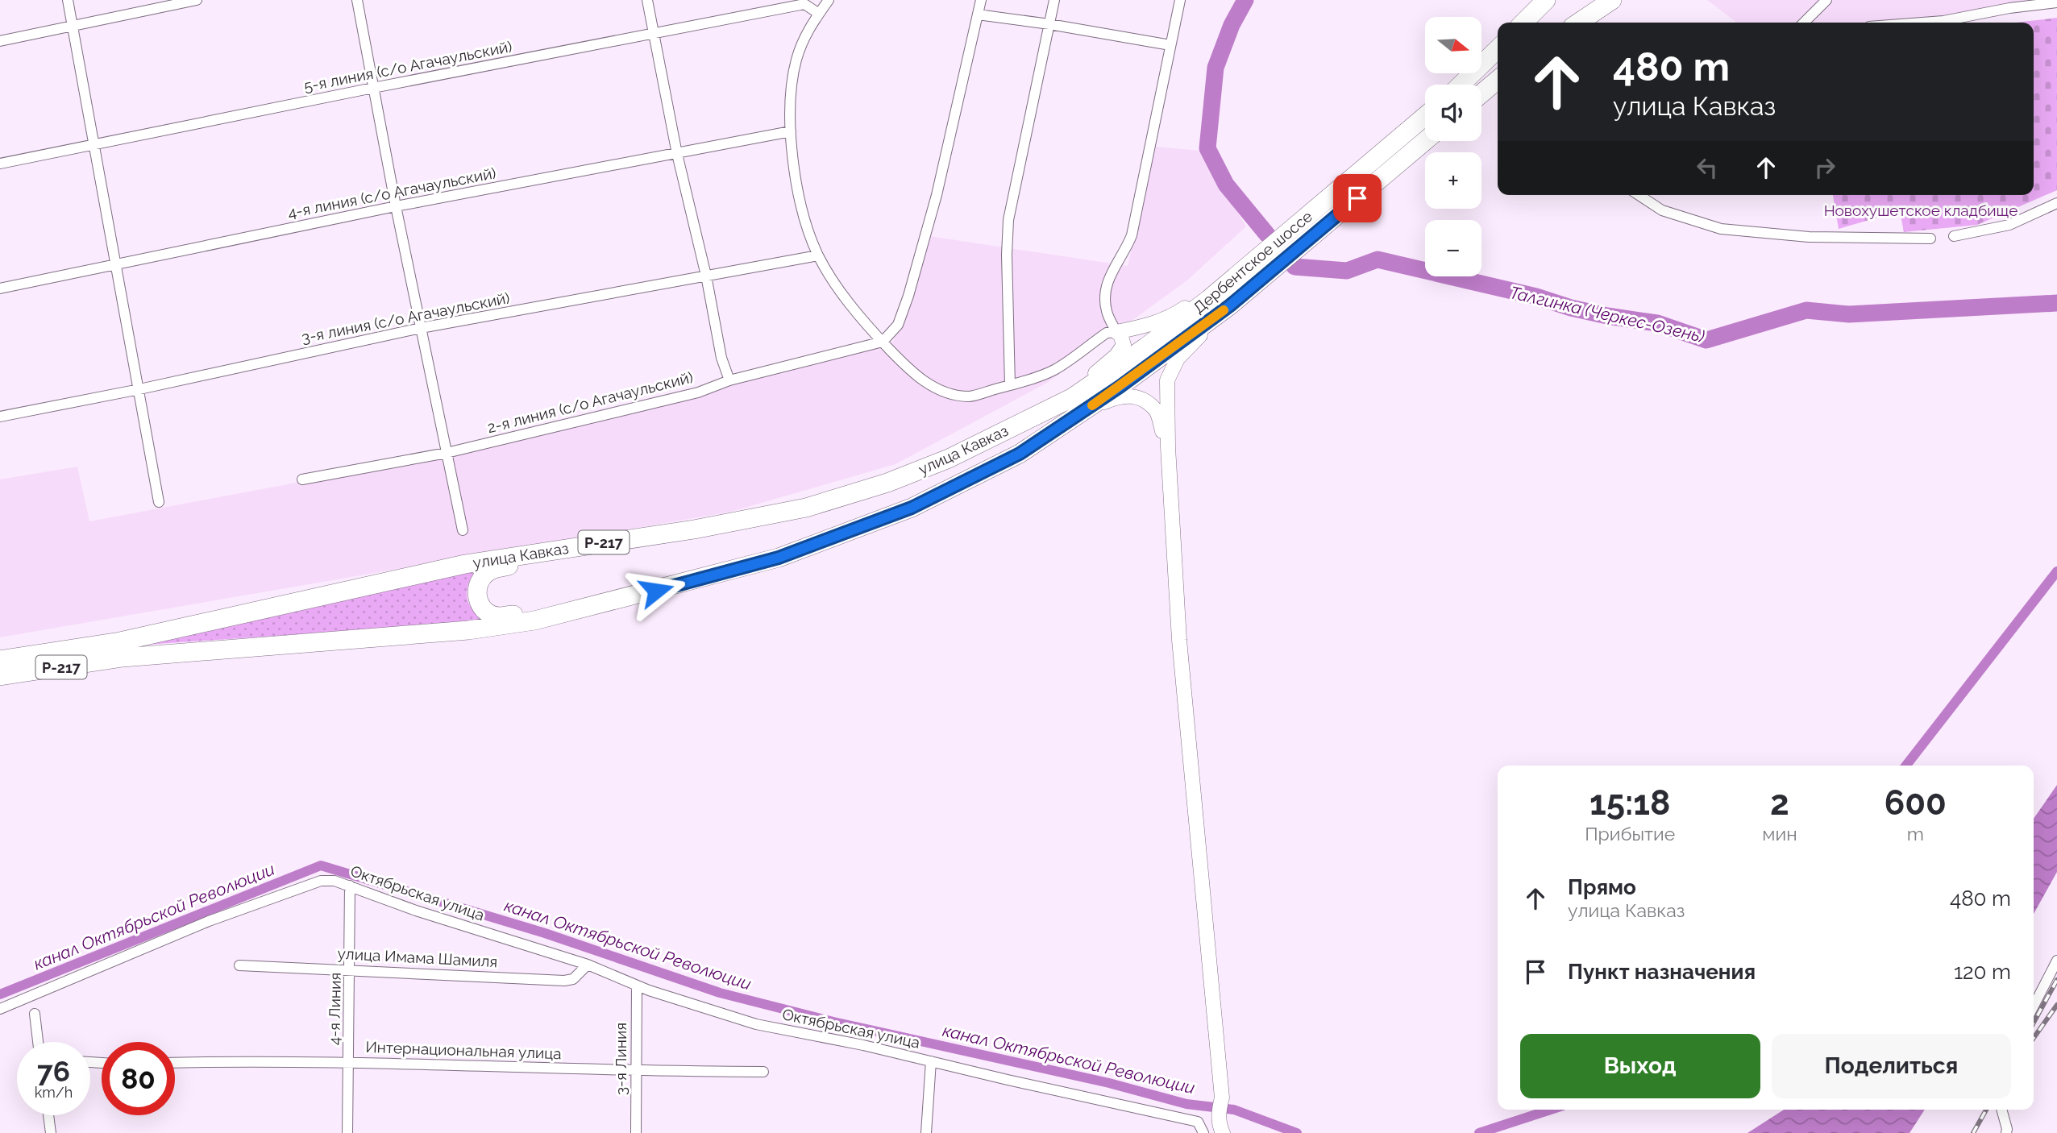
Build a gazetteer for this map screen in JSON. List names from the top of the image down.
{
  "streets": {
    "highway": ["Дербентское шоссе", "улица Кавказ", "Р-217"],
    "street": [
      "5-я линия (с/о Агачаульский)",
      "4-я линия (с/о Агачаульский)",
      "3-я линия (с/о Агачаульский)",
      "2-я линия (с/о Агачаульский)",
      "Октябрьская улица",
      "улица Имама Шамиля",
      "4-я Линия",
      "Интернациональная улица",
      "3-я Линия"
    ]
  },
  "crossings": [
    ["Дербентское шоссе", "улица Кавказ"],
    ["Октябрьская улица", "улица Имама Шамиля"],
    ["Октябрьская улица", "4-я Линия"],
    ["Октябрьская улица", "3-я Линия"],
    ["улица Имама Шамиля", "4-я Линия"],
    ["4-я Линия", "Интернациональная улица"],
    ["Интернациональная улица", "3-я Линия"]
  ],
  "water": ["Талгинка (Черкес-Озень)", "канал Октябрьской Революции"],
  "parks": ["Новохушетское кладбище"],
  "north": "right",
  "page": {
    "map_buttons": ["+", "−"],
    "turn": ["480 m", "улица Кавказ"],
    "eta": [
      "15:18",
      "Прибытие",
      "2",
      "мин",
      "600",
      "m"
    ],
    "list": [
      {
        "name": "Прямо",
        "note": "улица Кавказ",
        "value": "480 m"
      },
      {
        "name": "Пункт назначения",
        "value": "120 m"
      }
    ],
    "buttons": ["Выход", "Поделиться"],
    "speed": "76 km/h",
    "limit": "80"
  }
}
